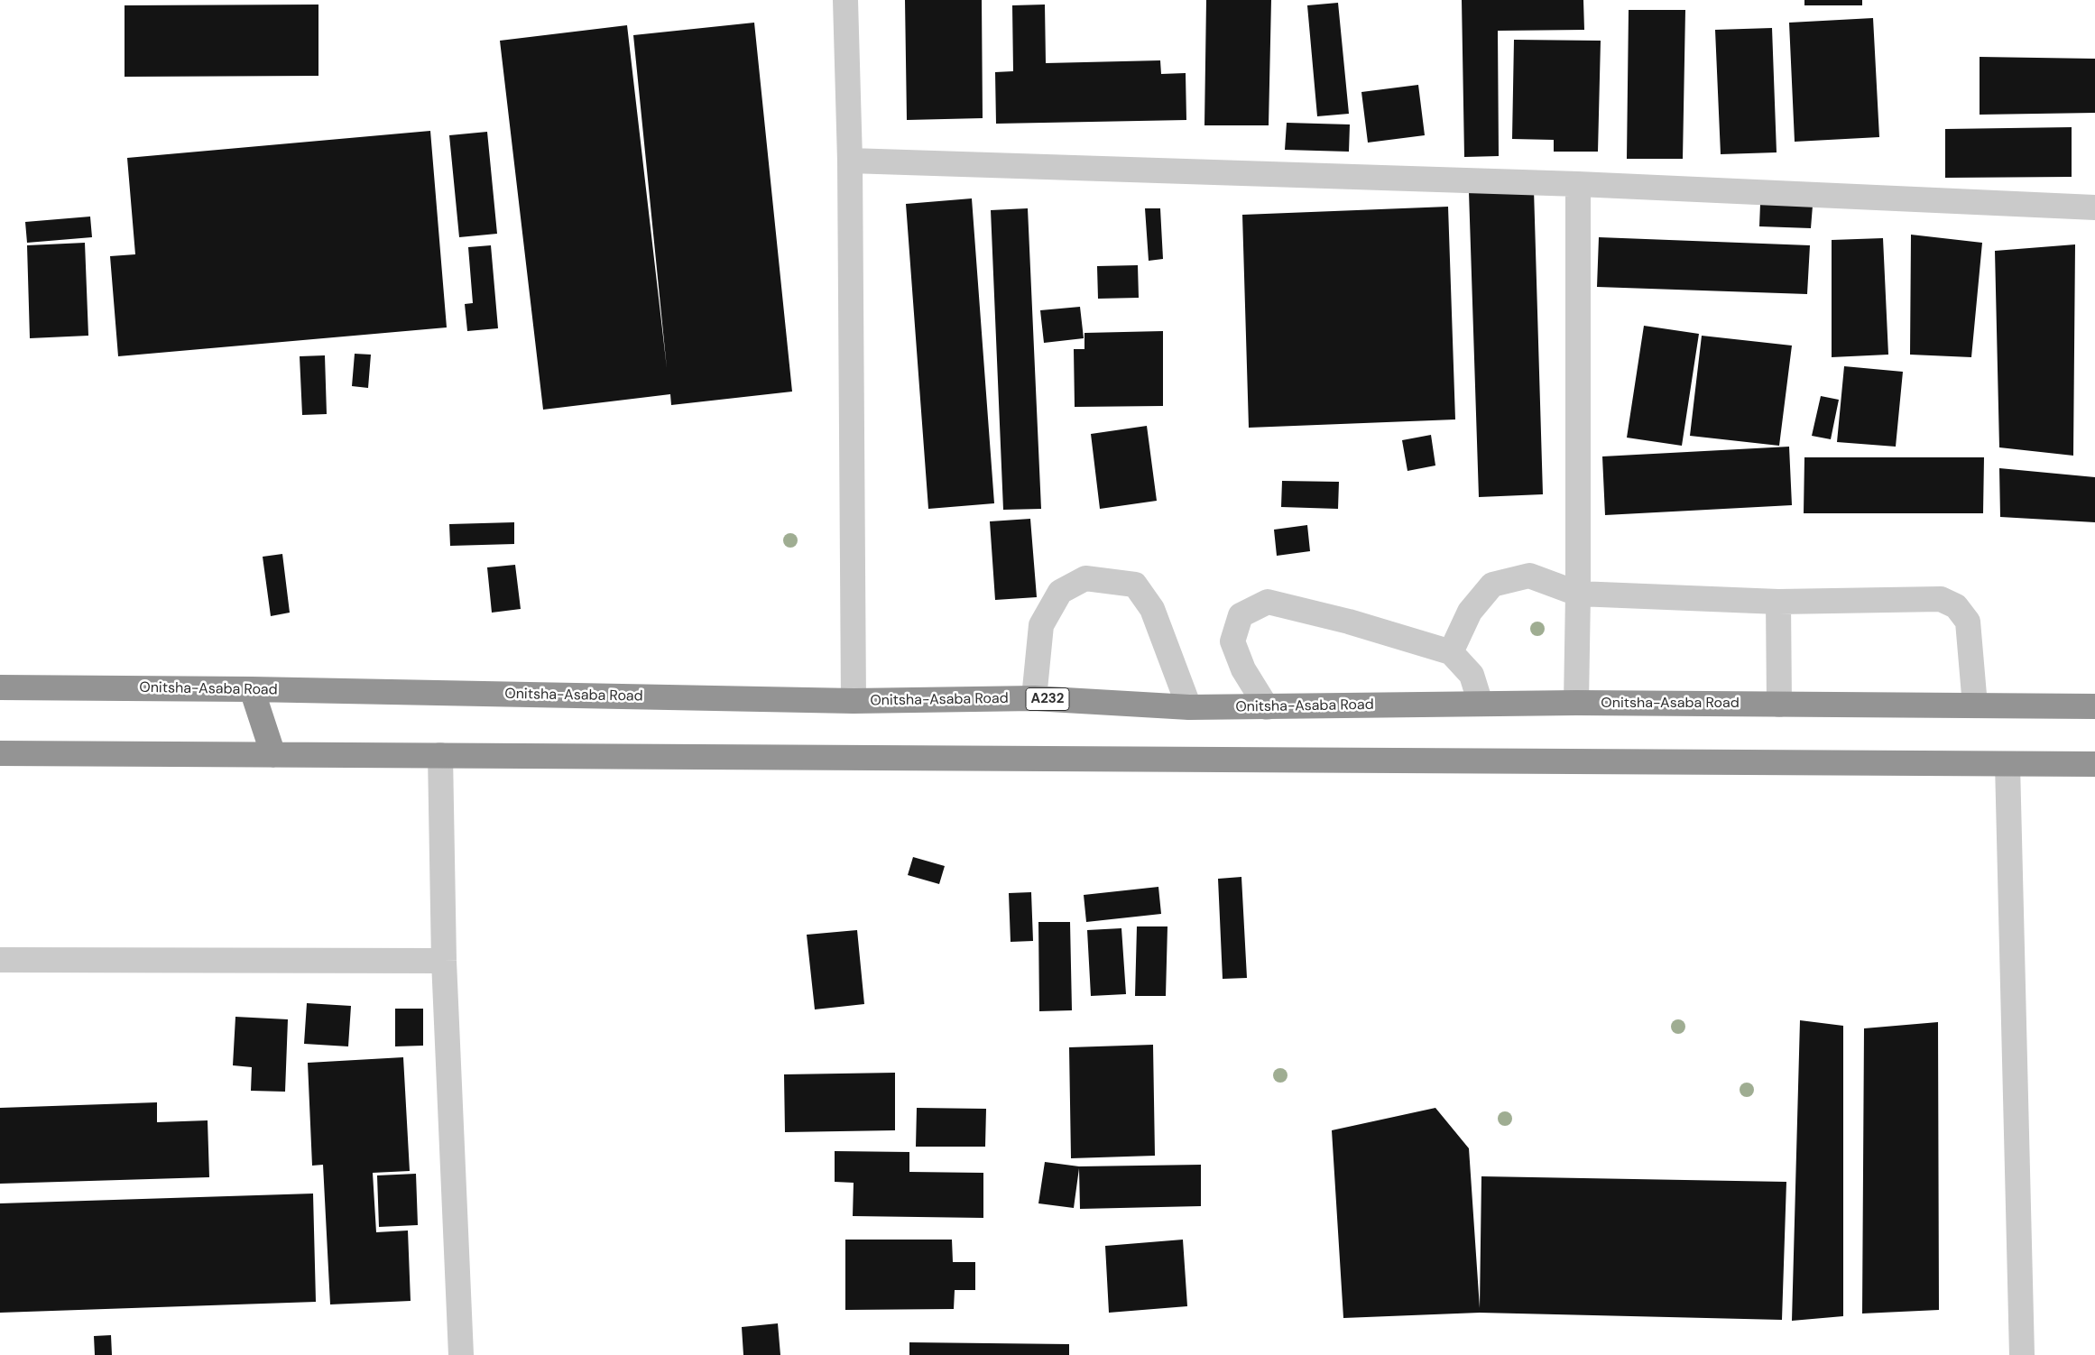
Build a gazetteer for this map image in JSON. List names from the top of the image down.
{
  "streets": {
    "highway": ["Onitsha-Asaba Road", "A232"]
  }
}
